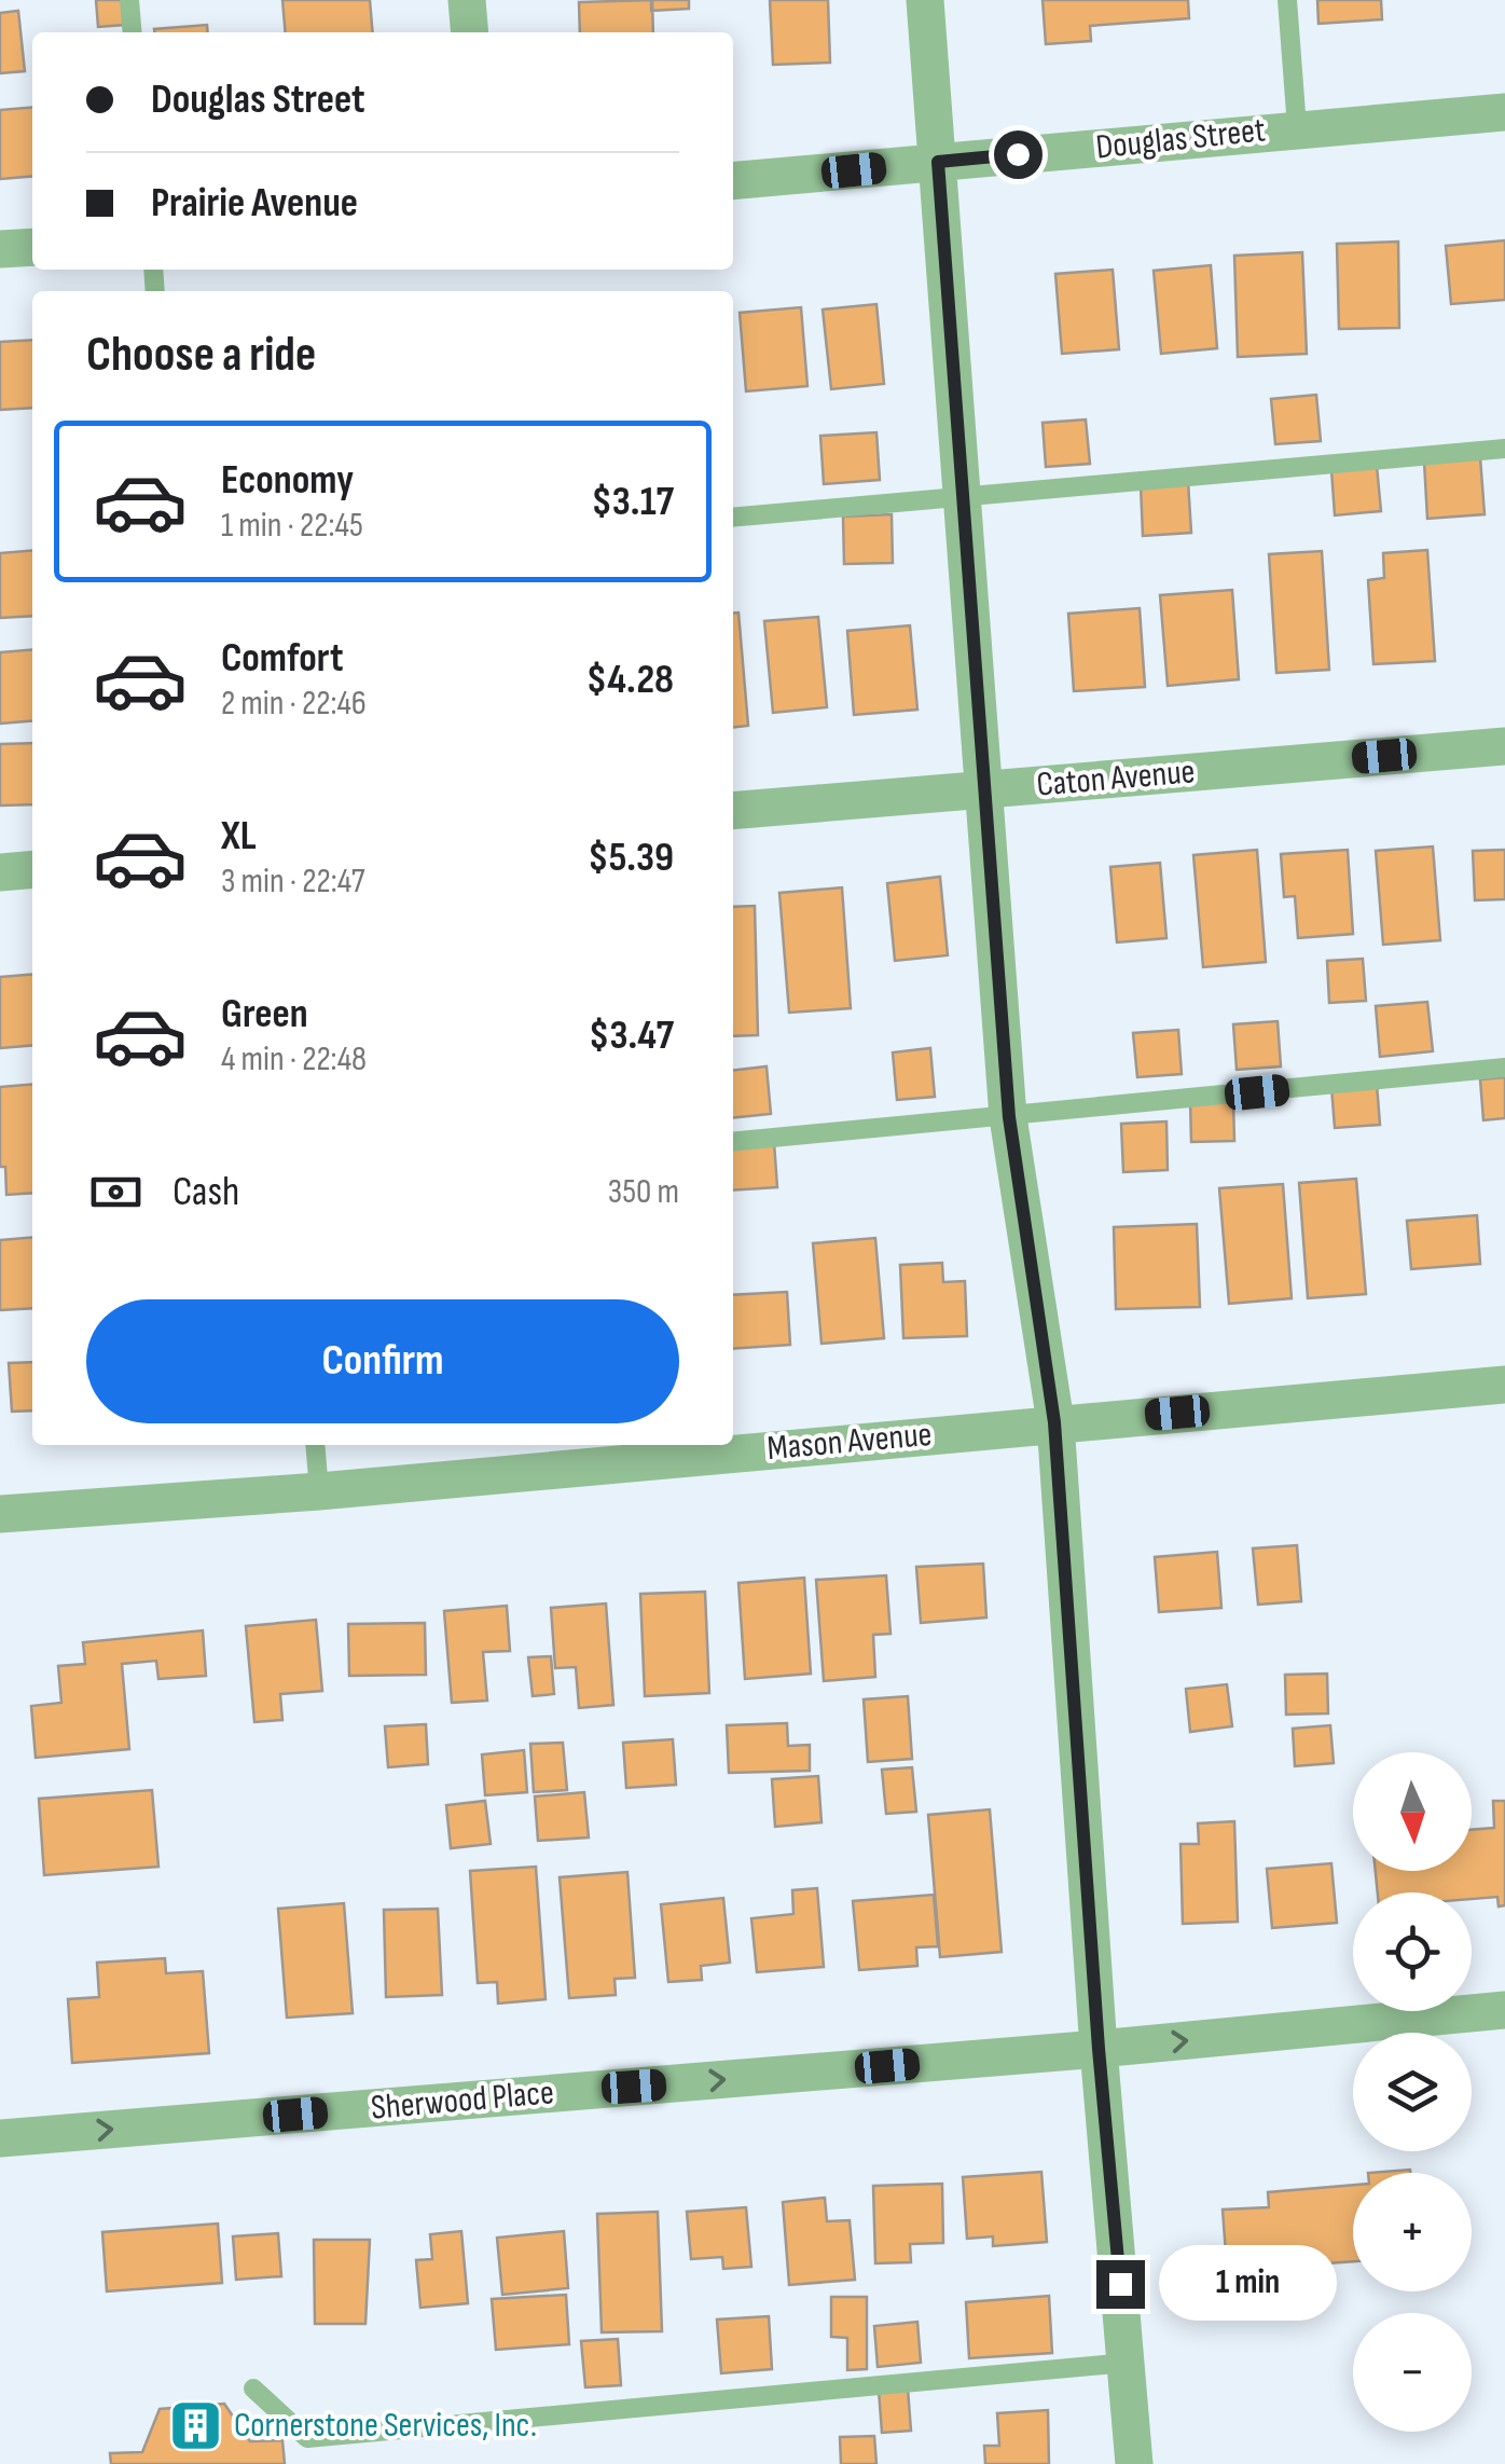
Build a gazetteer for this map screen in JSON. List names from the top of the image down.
{
  "streets": {
    "street": [
      "Douglas Street",
      "Caton Avenue",
      "Mason Avenue",
      "Sherwood Place"
    ]
  },
  "one_way": ["Sherwood Place"],
  "places": {
    "building": ["Cornerstone Services, Inc."]
  },
  "north": "bottom",
  "page": {
    "banner": ["Douglas Street", "Prairie Avenue"],
    "heading": "Choose a ride",
    "list": [
      {
        "name": "Economy",
        "note": "1 min · 22:45",
        "value": "$3.17"
      },
      {
        "name": "Comfort",
        "note": "2 min · 22:46",
        "value": "$4.28"
      },
      {
        "name": "XL",
        "note": "3 min · 22:47",
        "value": "$5.39"
      },
      {
        "name": "Green",
        "note": "4 min · 22:48",
        "value": "$3.47"
      }
    ],
    "pay": ["Cash", "350 m"],
    "buttons": "Confirm",
    "map_buttons": ["+", "−"],
    "bubble": "1 min"
  }
}
